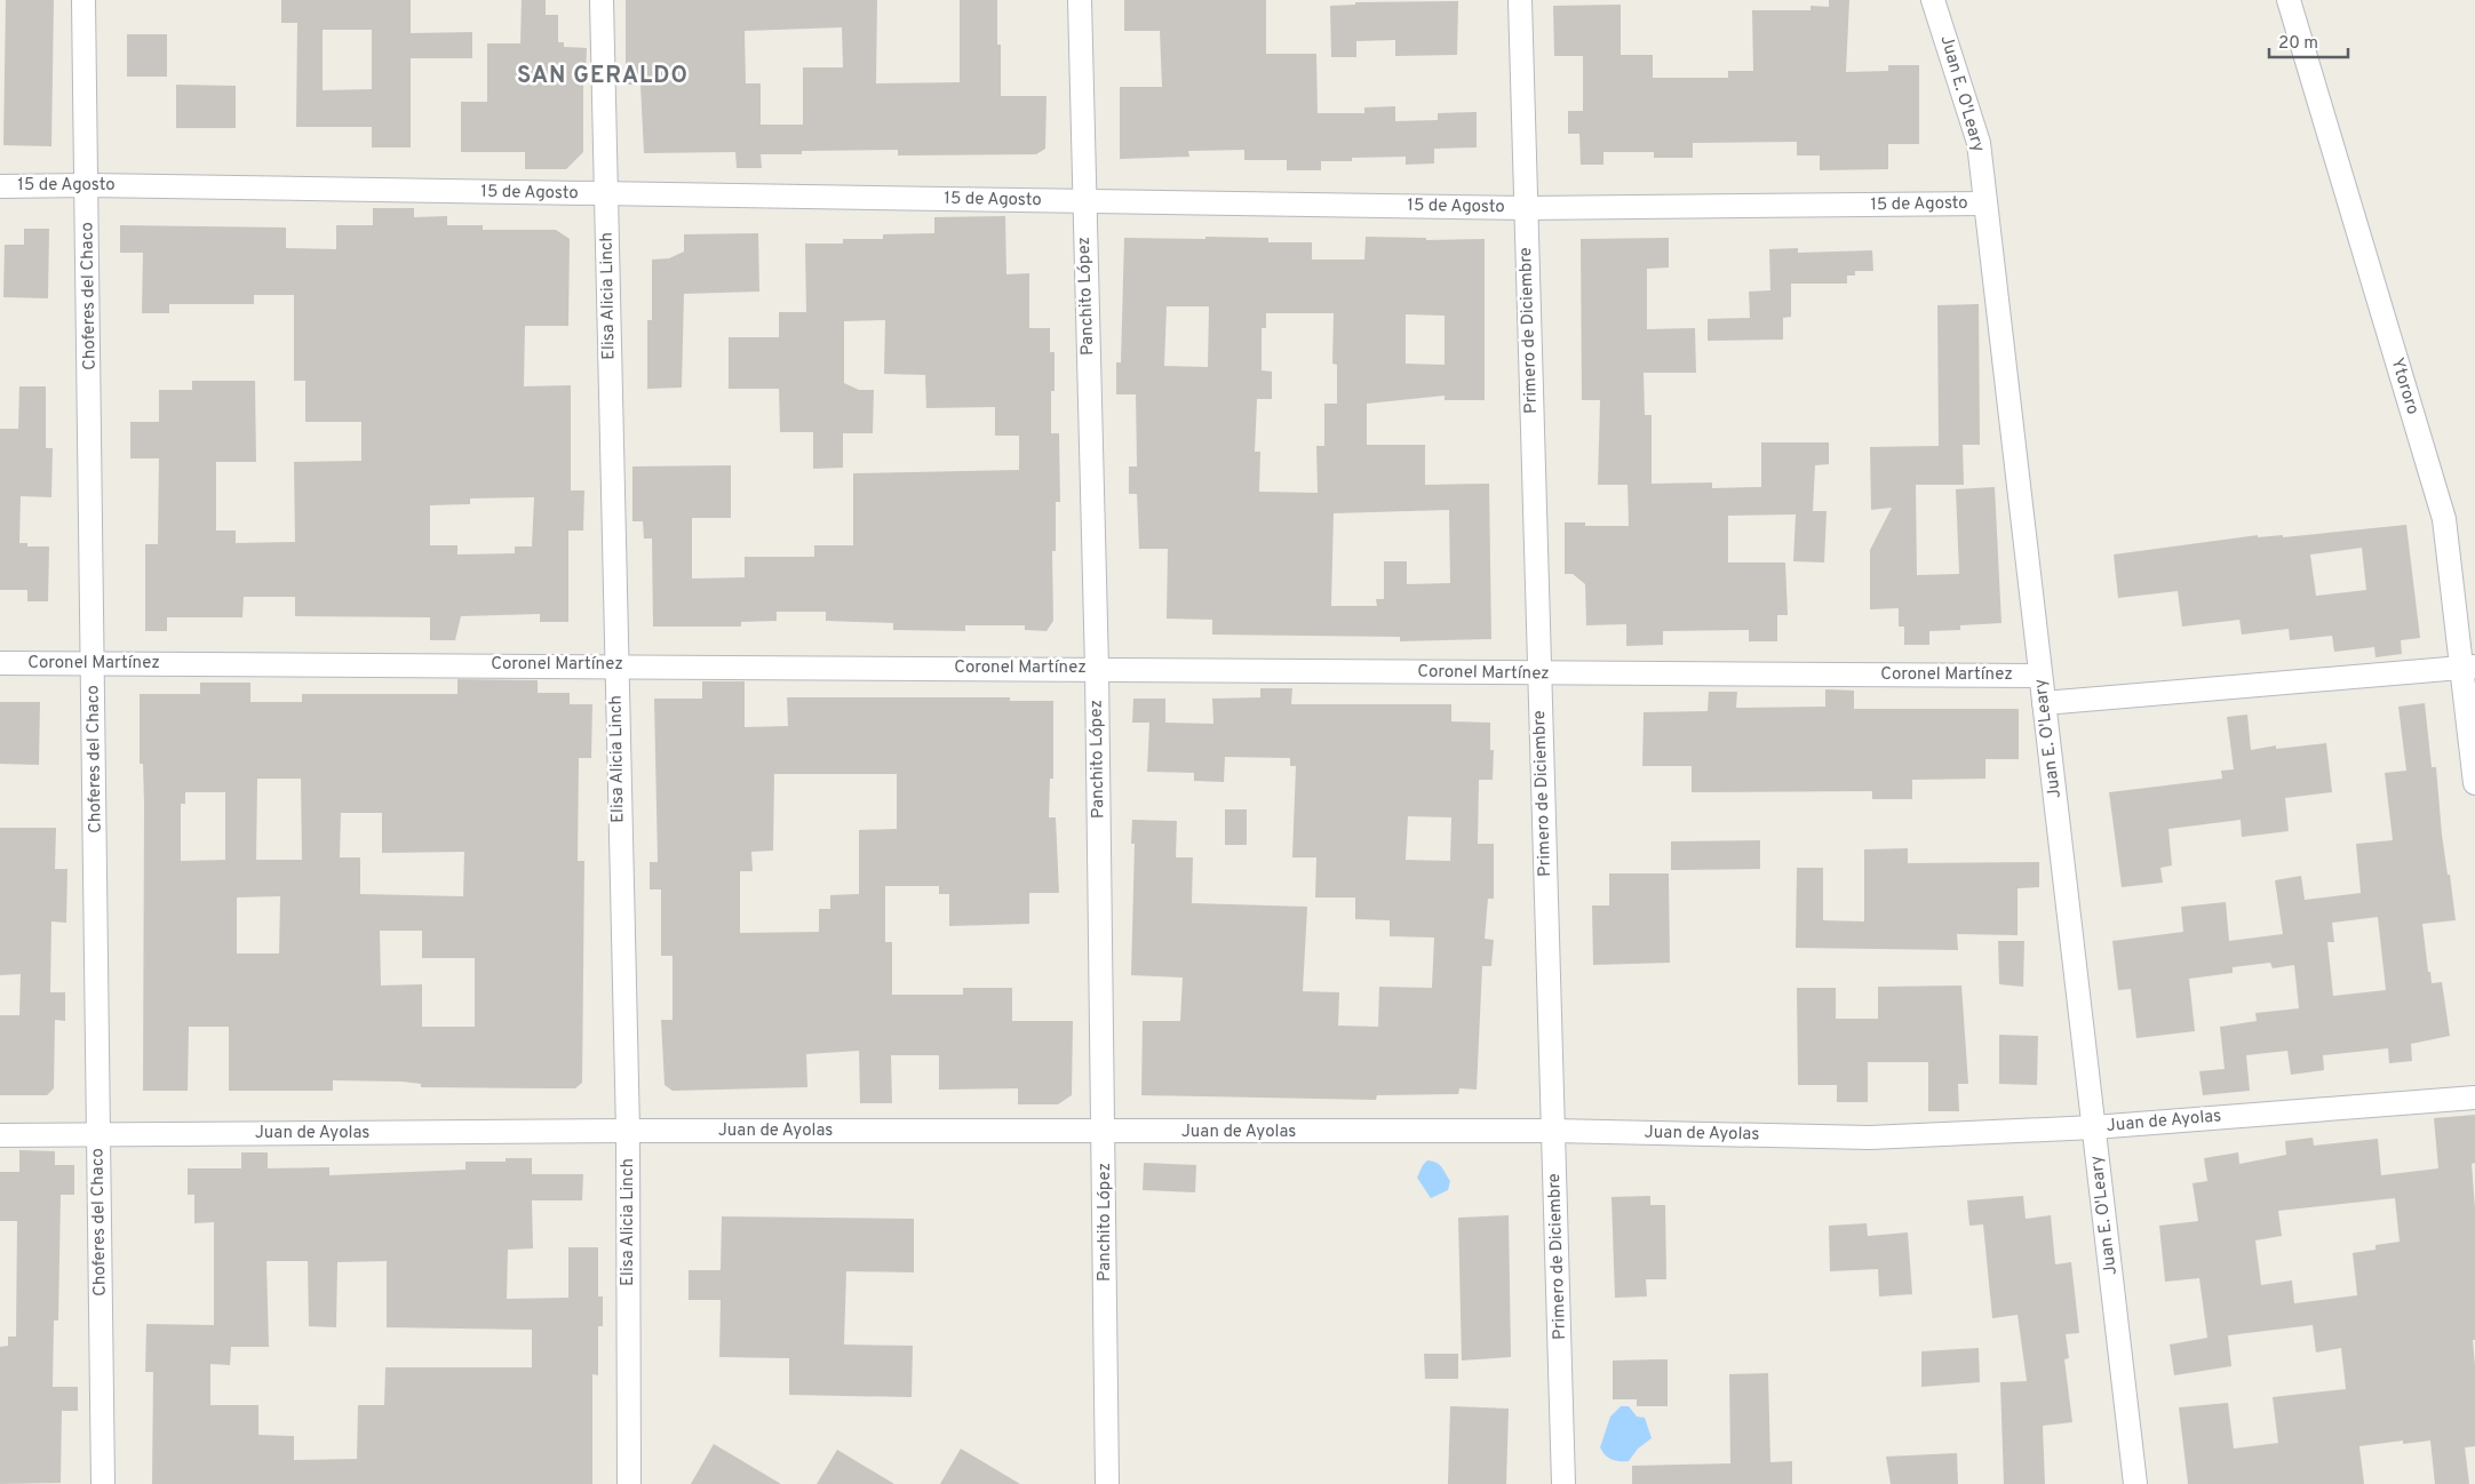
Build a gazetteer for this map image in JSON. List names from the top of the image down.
{
  "streets": {
    "street": [
      "Juan E. O'Leary",
      "15 de Agosto",
      "Choferes del Chaco",
      "Elisa Alicia Linch",
      "Panchito López",
      "Primero de Diciembre",
      "Ytororo",
      "Coronel Martínez",
      "Juan de Ayolas"
    ]
  },
  "crossings": [
    ["Juan E. O'Leary", "15 de Agosto"],
    ["Juan E. O'Leary", "Coronel Martínez"],
    ["Juan E. O'Leary", "Juan de Ayolas"],
    ["15 de Agosto", "Choferes del Chaco"],
    ["15 de Agosto", "Elisa Alicia Linch"],
    ["15 de Agosto", "Panchito López"],
    ["15 de Agosto", "Primero de Diciembre"],
    ["Choferes del Chaco", "Coronel Martínez"],
    ["Choferes del Chaco", "Juan de Ayolas"],
    ["Elisa Alicia Linch", "Coronel Martínez"],
    ["Elisa Alicia Linch", "Juan de Ayolas"],
    ["Panchito López", "Coronel Martínez"],
    ["Panchito López", "Juan de Ayolas"],
    ["Primero de Diciembre", "Coronel Martínez"],
    ["Primero de Diciembre", "Juan de Ayolas"]
  ],
  "districts": ["SAN GERALDO"],
  "scale_bar": "20 m"
}
